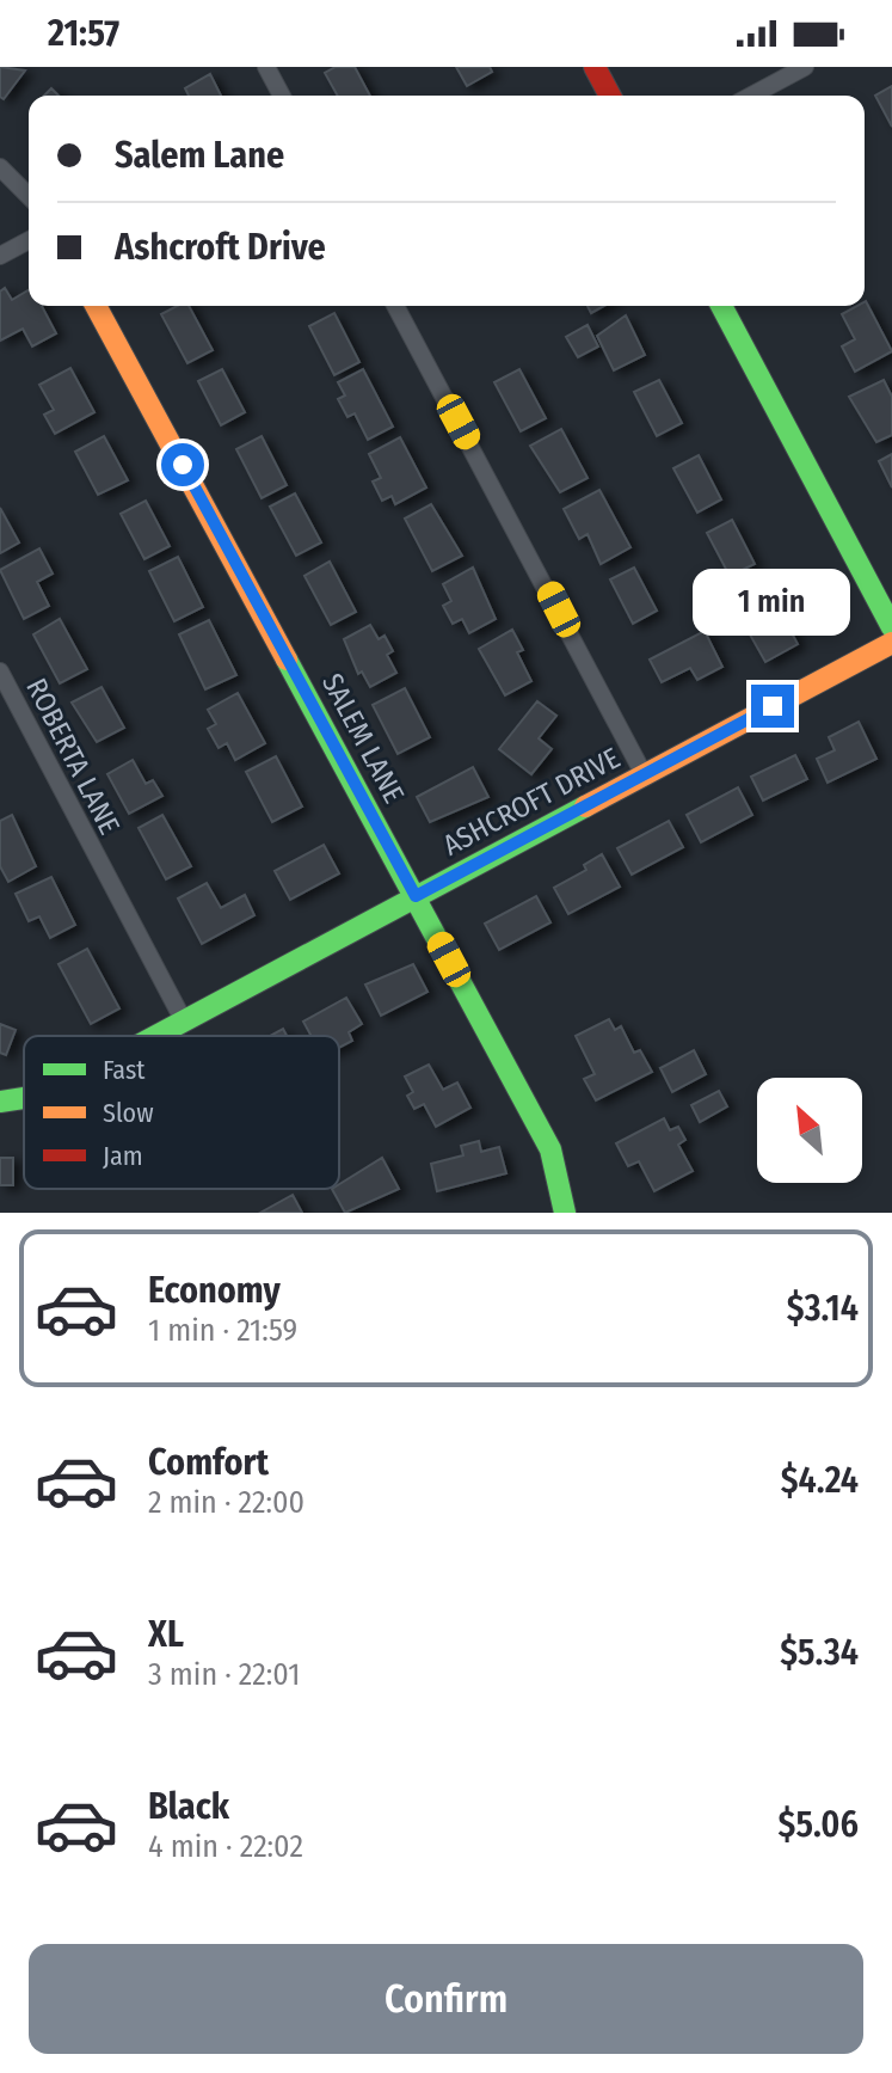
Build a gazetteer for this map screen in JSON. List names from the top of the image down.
{
  "streets": {
    "street": ["SALEM LANE", "ROBERTA LANE", "ASHCROFT DRIVE"]
  },
  "crossings": [
    ["SALEM LANE", "ASHCROFT DRIVE"],
    ["ROBERTA LANE", "ASHCROFT DRIVE"]
  ],
  "legend": ["Fast", "Slow", "Jam"],
  "north": "top left",
  "page": {
    "status": "21:57",
    "banner": ["Salem Lane", "Ashcroft Drive"],
    "bubble": "1 min",
    "list": [
      {
        "name": "Economy",
        "note": "1 min · 21:59",
        "value": "$3.14"
      },
      {
        "name": "Comfort",
        "note": "2 min · 22:00",
        "value": "$4.24"
      },
      {
        "name": "XL",
        "note": "3 min · 22:01",
        "value": "$5.34"
      },
      {
        "name": "Black",
        "note": "4 min · 22:02",
        "value": "$5.06"
      }
    ],
    "buttons": "Confirm"
  }
}
